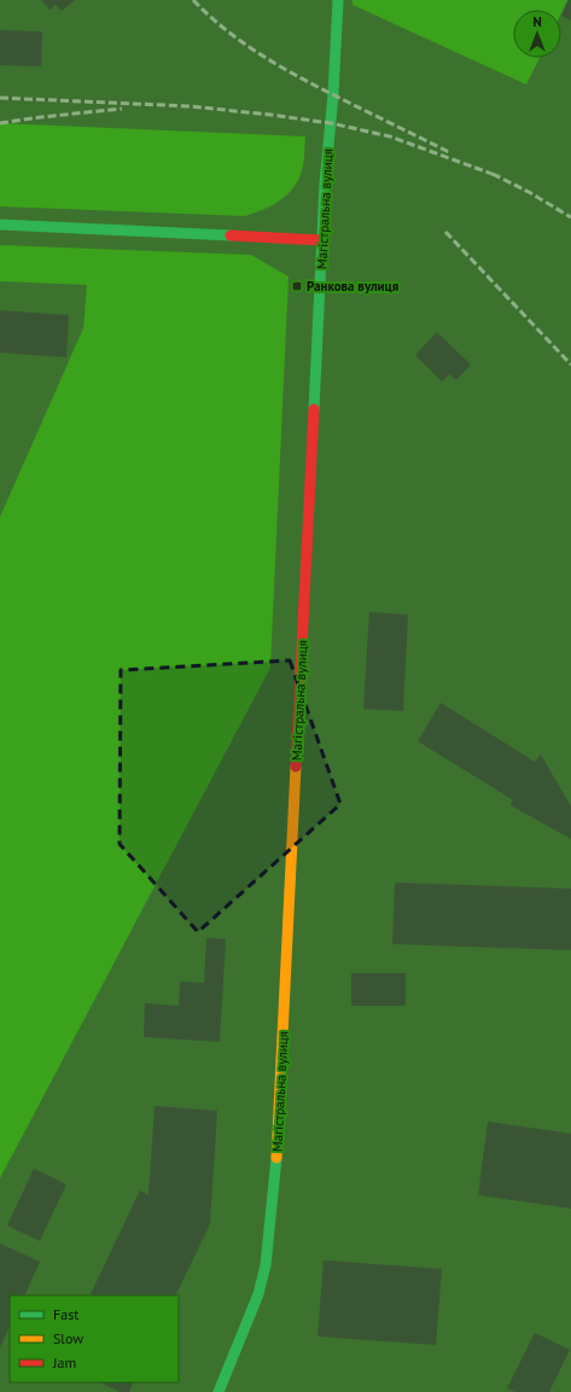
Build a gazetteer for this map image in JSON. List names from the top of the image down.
{
  "streets": {
    "street": ["Магістральна вулиця"]
  },
  "places": {
    "transit": ["Ранкова вулиця"]
  },
  "legend": ["Fast", "Slow", "Jam"],
  "north": "top"
}
